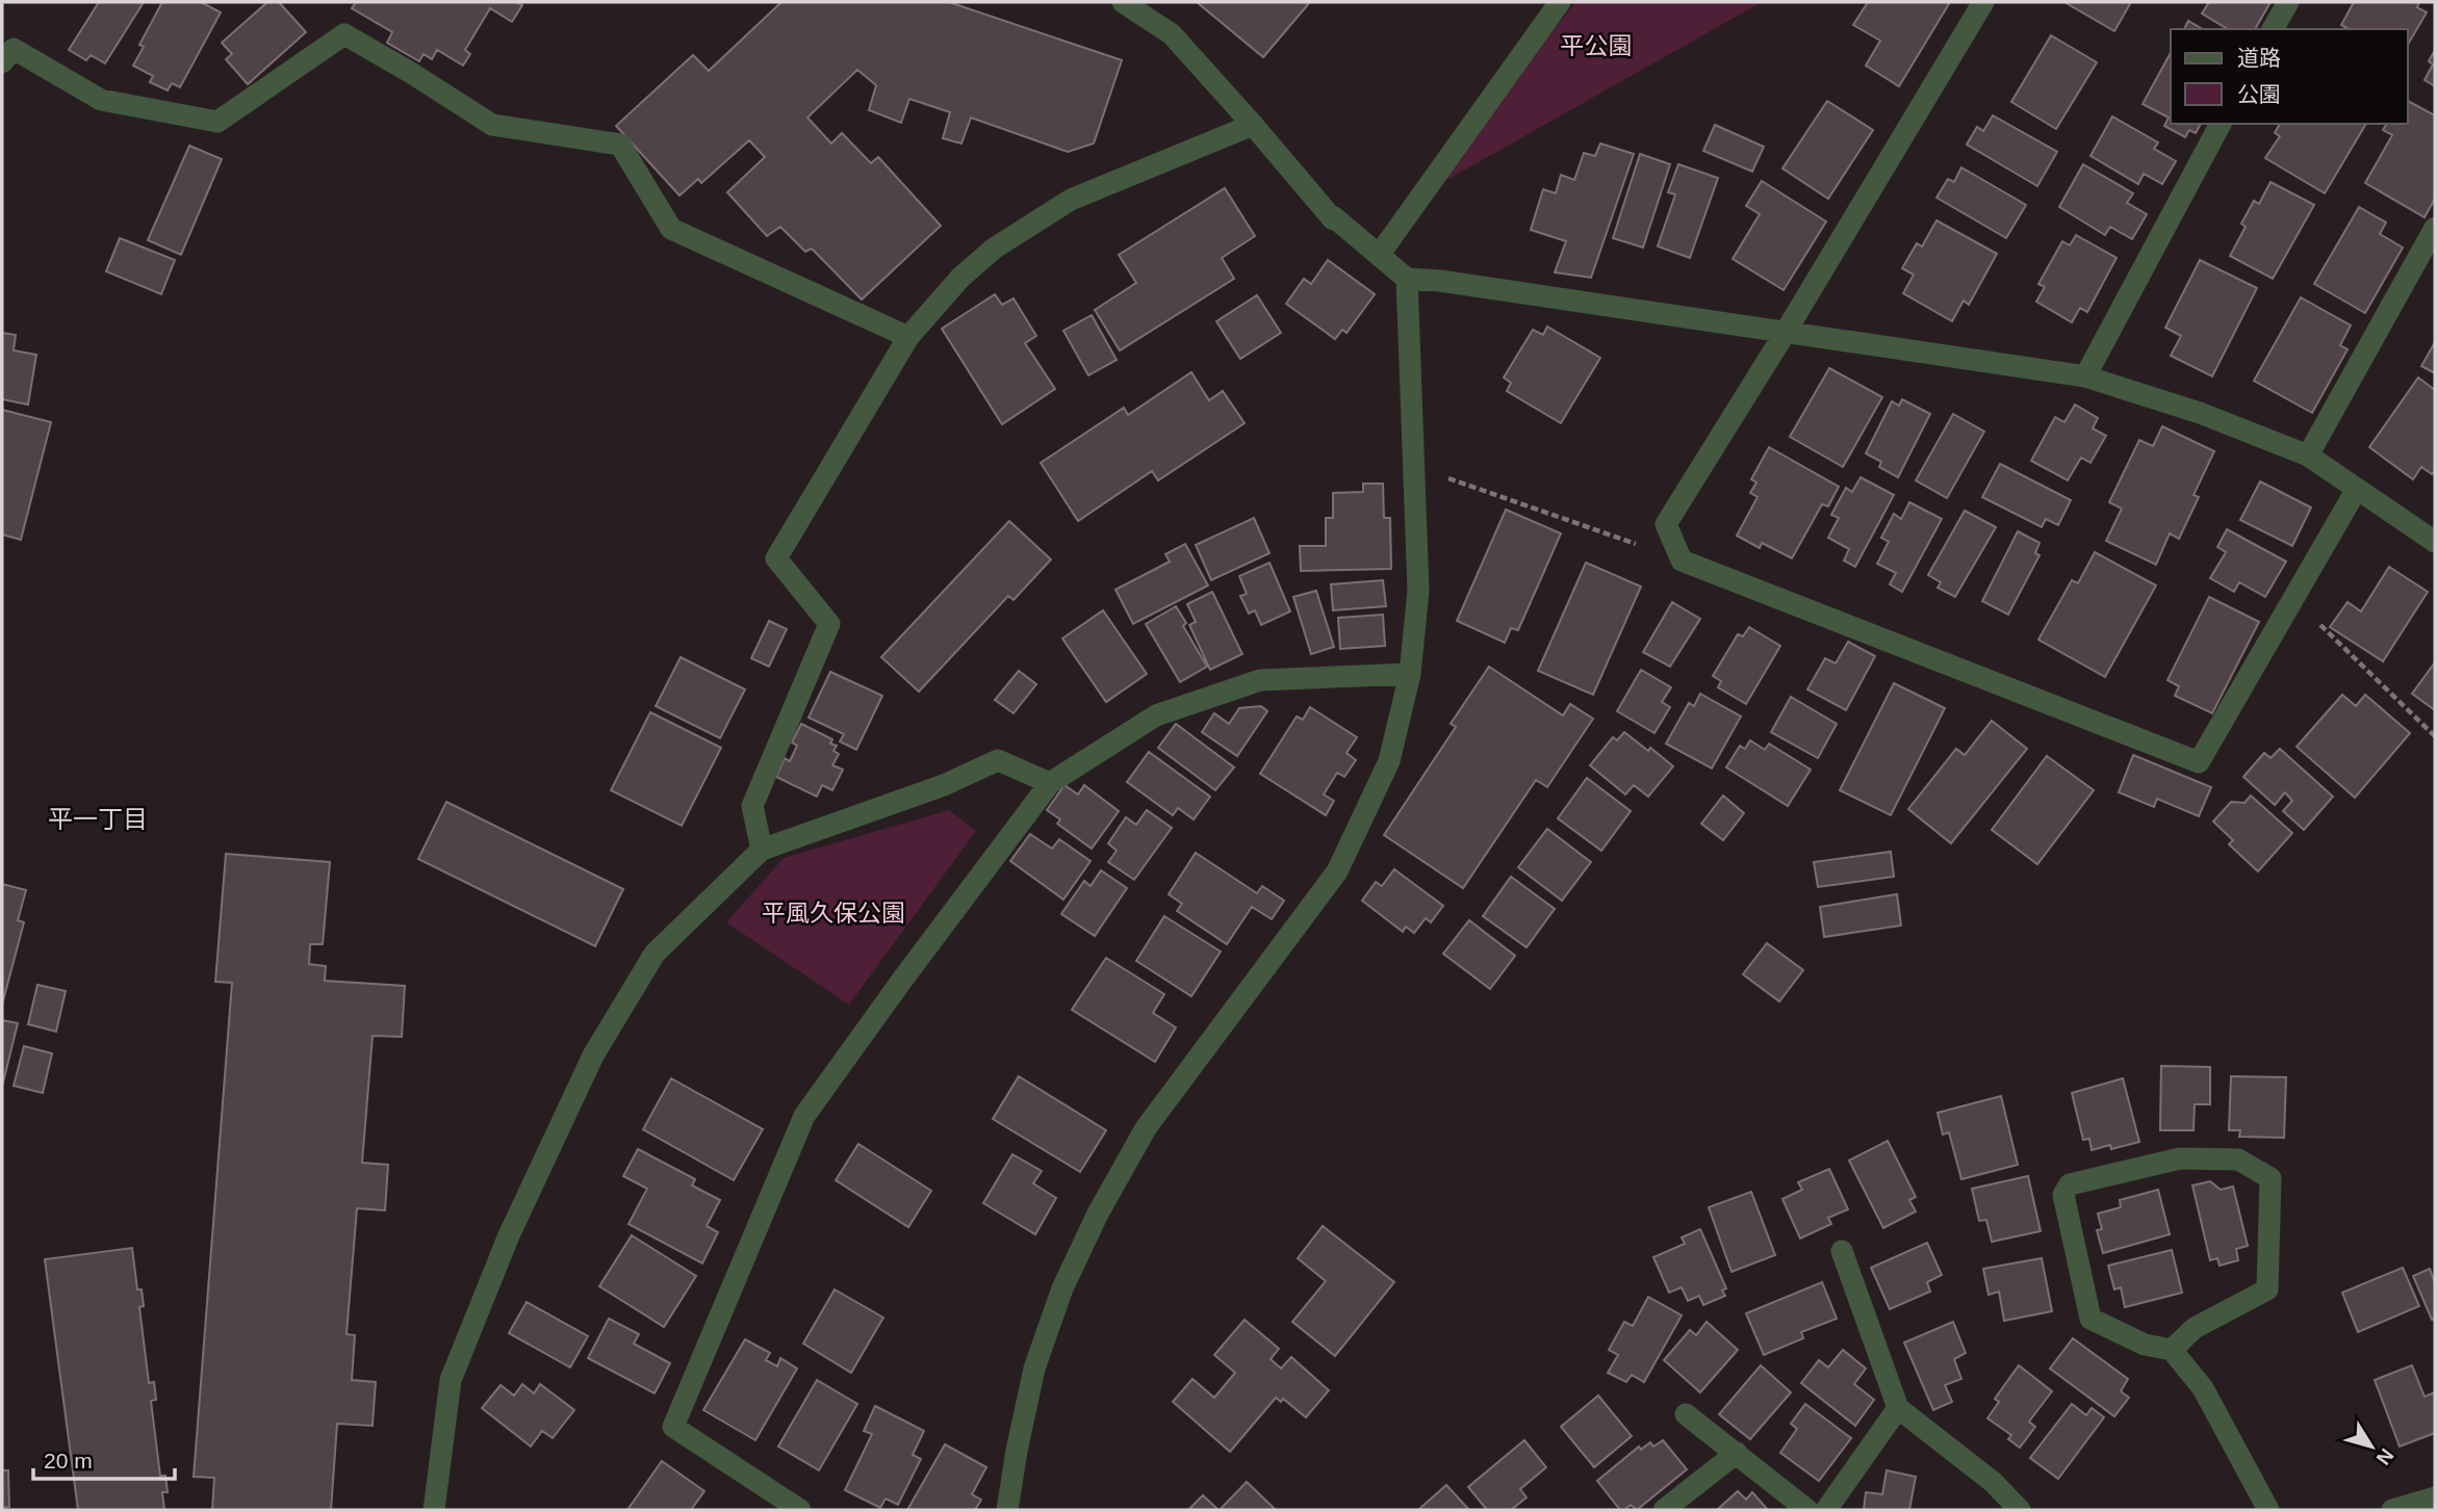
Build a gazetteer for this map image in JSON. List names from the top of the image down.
{
  "districts": ["平一丁目"],
  "parks": ["平公園", "平風久保公園"],
  "legend": ["道路", "公園"],
  "scale_bar": "20 m",
  "north": "bottom right"
}
